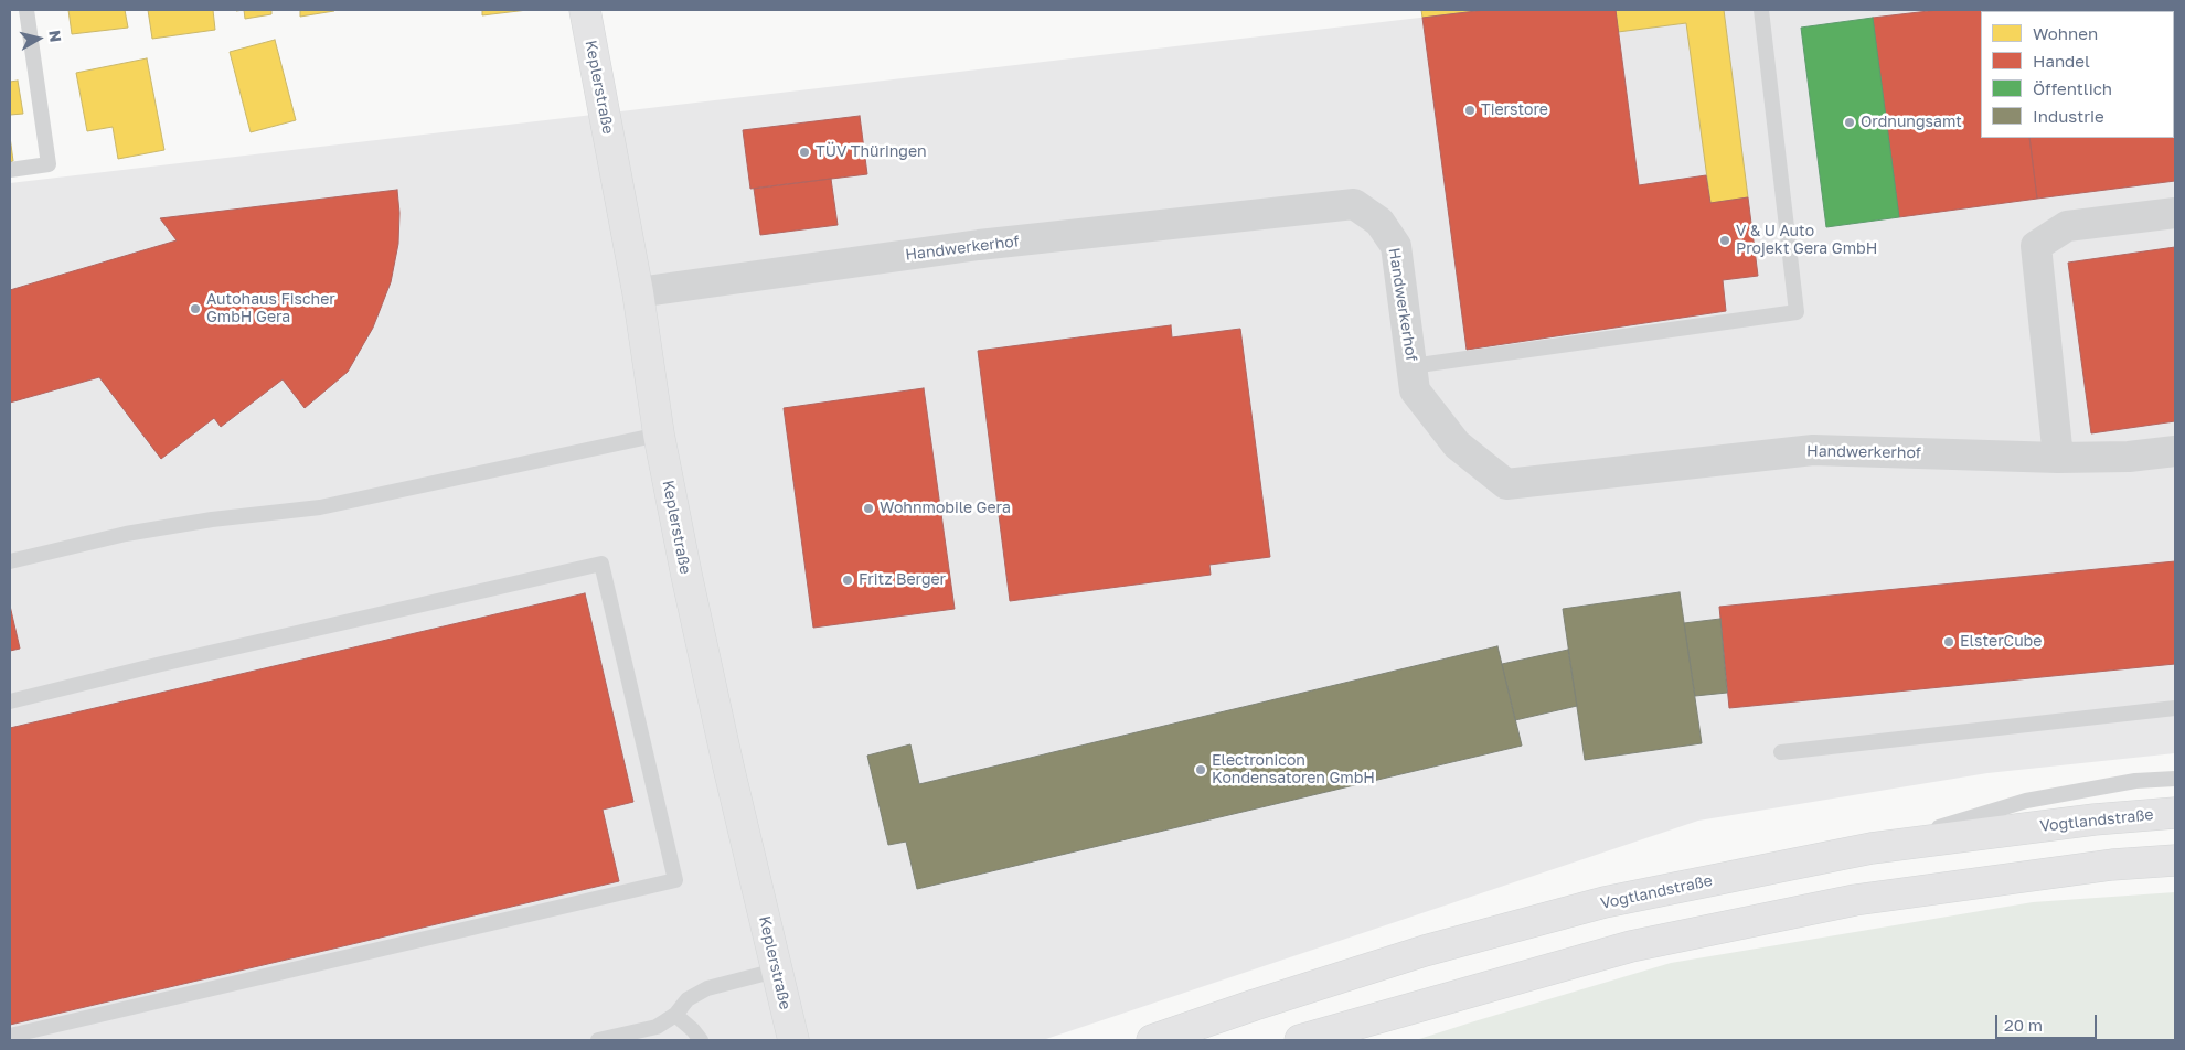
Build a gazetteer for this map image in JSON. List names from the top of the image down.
{
  "streets": {
    "main road": ["Keplerstraße", "Vogtlandstraße"],
    "street": ["Handwerkerhof"]
  },
  "crossings": [
    ["Keplerstraße", "Handwerkerhof"]
  ],
  "places": [
    "Tierstore",
    "Ordnungsamt",
    "TÜV Thüringen",
    "V & U Auto Projekt Gera GmbH",
    "Autohaus Fischer GmbH Gera",
    "Wohnmobile Gera",
    "Fritz Berger",
    "ElsterCube",
    "Electronicon Kondensatoren GmbH"
  ],
  "legend": [
    "Wohnen",
    "Handel",
    "Öffentlich",
    "Industrie"
  ],
  "scale_bar": "20 m",
  "north": "right"
}
